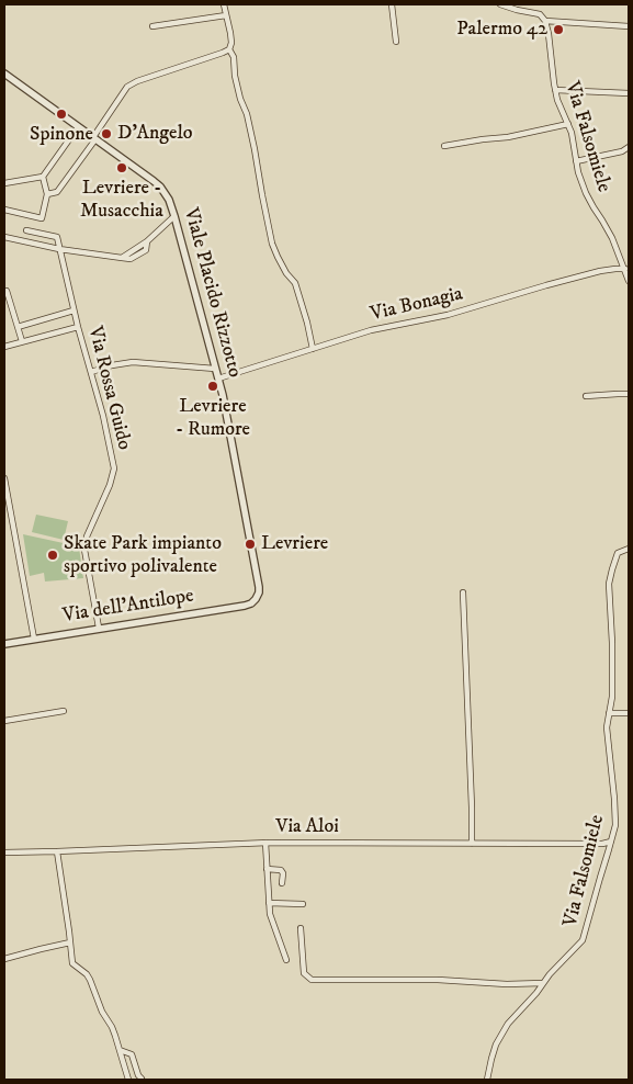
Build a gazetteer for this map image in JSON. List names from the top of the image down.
{
  "streets": {
    "street": [
      "Via Falsomiele",
      "Viale Placido Rizzotto",
      "Via Bonagia",
      "Via Rossa Guido",
      "Via dell'Antilope",
      "Via Aloi"
    ]
  },
  "crossings": [
    ["Via Falsomiele", "Via Bonagia"],
    ["Via Falsomiele", "Via Aloi"],
    ["Viale Placido Rizzotto", "Via Bonagia"],
    ["Viale Placido Rizzotto", "Via dell'Antilope"],
    ["Via Rossa Guido", "Via dell'Antilope"]
  ],
  "places": [
    "Palermo 42",
    "Spinone",
    "D'Angelo",
    "Levriere - Musacchia",
    "Levriere - Rumore",
    "Levriere",
    "Skate Park impianto sportivo polivalente"
  ]
}
